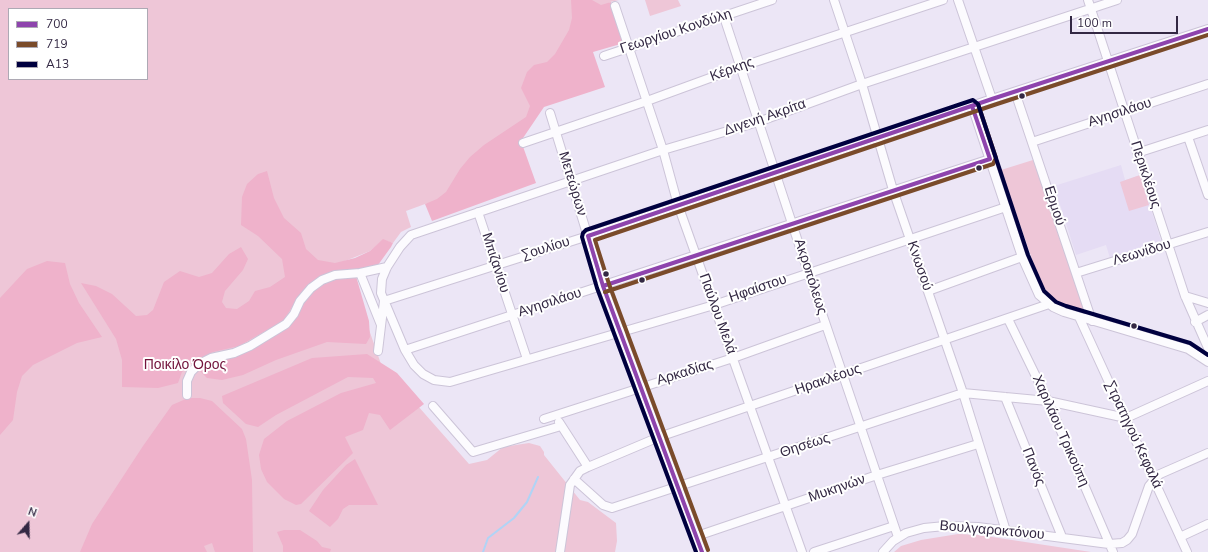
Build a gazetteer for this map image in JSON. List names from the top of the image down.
{
  "streets": {
    "street": [
      "Γεωργίου Κονδύλη",
      "Κέρκης",
      "Αγησιλάου",
      "Διγενή Ακρίτα",
      "Περικλέους",
      "Μετεώρων",
      "Ερμού",
      "Σουλίου",
      "Λεωνίδου",
      "Μπιζανίου",
      "Κνωσού",
      "Ακροπόλεως",
      "Ηφαίστου",
      "Παύλου Μελά",
      "Αρκαδίας",
      "Ηρακλέους",
      "Χαριλάου Τρικούπη",
      "Στρατηγού Κεφαλά",
      "Θησέως",
      "Πανός",
      "Μυκηνών",
      "Βουλγαροκτόνου"
    ]
  },
  "crossings": [
    ["Γεωργίου Κονδύλη", "Ακροπόλεως"],
    ["Γεωργίου Κονδύλη", "Παύλου Μελά"],
    ["Κέρκης", "Μετεώρων"],
    ["Κέρκης", "Κνωσού"],
    ["Κέρκης", "Ακροπόλεως"],
    ["Κέρκης", "Παύλου Μελά"],
    ["Αγησιλάου", "Περικλέους"],
    ["Αγησιλάου", "Μετεώρων"],
    ["Αγησιλάου", "Ερμού"],
    ["Αγησιλάου", "Μπιζανίου"],
    ["Αγησιλάου", "Κνωσού"],
    ["Αγησιλάου", "Ακροπόλεως"],
    ["Αγησιλάου", "Ηφαίστου"],
    ["Αγησιλάου", "Παύλου Μελά"],
    ["Διγενή Ακρίτα", "Περικλέους"],
    ["Διγενή Ακρίτα", "Μετεώρων"],
    ["Διγενή Ακρίτα", "Μπιζανίου"],
    ["Διγενή Ακρίτα", "Κνωσού"],
    ["Διγενή Ακρίτα", "Ακροπόλεως"],
    ["Διγενή Ακρίτα", "Παύλου Μελά"],
    ["Περικλέους", "Σουλίου"],
    ["Περικλέους", "Λεωνίδου"],
    ["Μετεώρων", "Σουλίου"],
    ["Μετεώρων", "Ηφαίστου"],
    ["Μετεώρων", "Αρκαδίας"],
    ["Μετεώρων", "Ηρακλέους"],
    ["Μετεώρων", "Θησέως"],
    ["Μετεώρων", "Μυκηνών"],
    ["Ερμού", "Σουλίου"],
    ["Ερμού", "Λεωνίδου"],
    ["Σουλίου", "Μπιζανίου"],
    ["Σουλίου", "Κνωσού"],
    ["Σουλίου", "Ακροπόλεως"],
    ["Σουλίου", "Ηφαίστου"],
    ["Σουλίου", "Παύλου Μελά"],
    ["Μπιζανίου", "Ηφαίστου"],
    ["Κνωσού", "Ηφαίστου"],
    ["Κνωσού", "Ηρακλέους"],
    ["Κνωσού", "Θησέως"],
    ["Κνωσού", "Μυκηνών"],
    ["Κνωσού", "Βουλγαροκτόνου"],
    ["Ακροπόλεως", "Ηφαίστου"],
    ["Ακροπόλεως", "Αρκαδίας"],
    ["Ακροπόλεως", "Ηρακλέους"],
    ["Ακροπόλεως", "Θησέως"],
    ["Ακροπόλεως", "Μυκηνών"],
    ["Ακροπόλεως", "Βουλγαροκτόνου"],
    ["Ηφαίστου", "Παύλου Μελά"],
    ["Παύλου Μελά", "Αρκαδίας"],
    ["Παύλου Μελά", "Ηρακλέους"],
    ["Παύλου Μελά", "Θησέως"],
    ["Παύλου Μελά", "Μυκηνών"],
    ["Ηρακλέους", "Χαριλάου Τρικούπη"],
    ["Ηρακλέους", "Θησέως"],
    ["Χαριλάου Τρικούπη", "Θησέως"],
    ["Χαριλάου Τρικούπη", "Βουλγαροκτόνου"],
    ["Στρατηγού Κεφαλά", "Θησέως"],
    ["Θησέως", "Πανός"],
    ["Πανός", "Βουλγαροκτόνου"]
  ],
  "parks": ["Ποικίλο Όρος"],
  "lines": ["transit line 700", "transit line 719", "transit line A13"],
  "legend": ["700", "719", "A13"],
  "scale_bar": "100 m",
  "north": "top"
}
